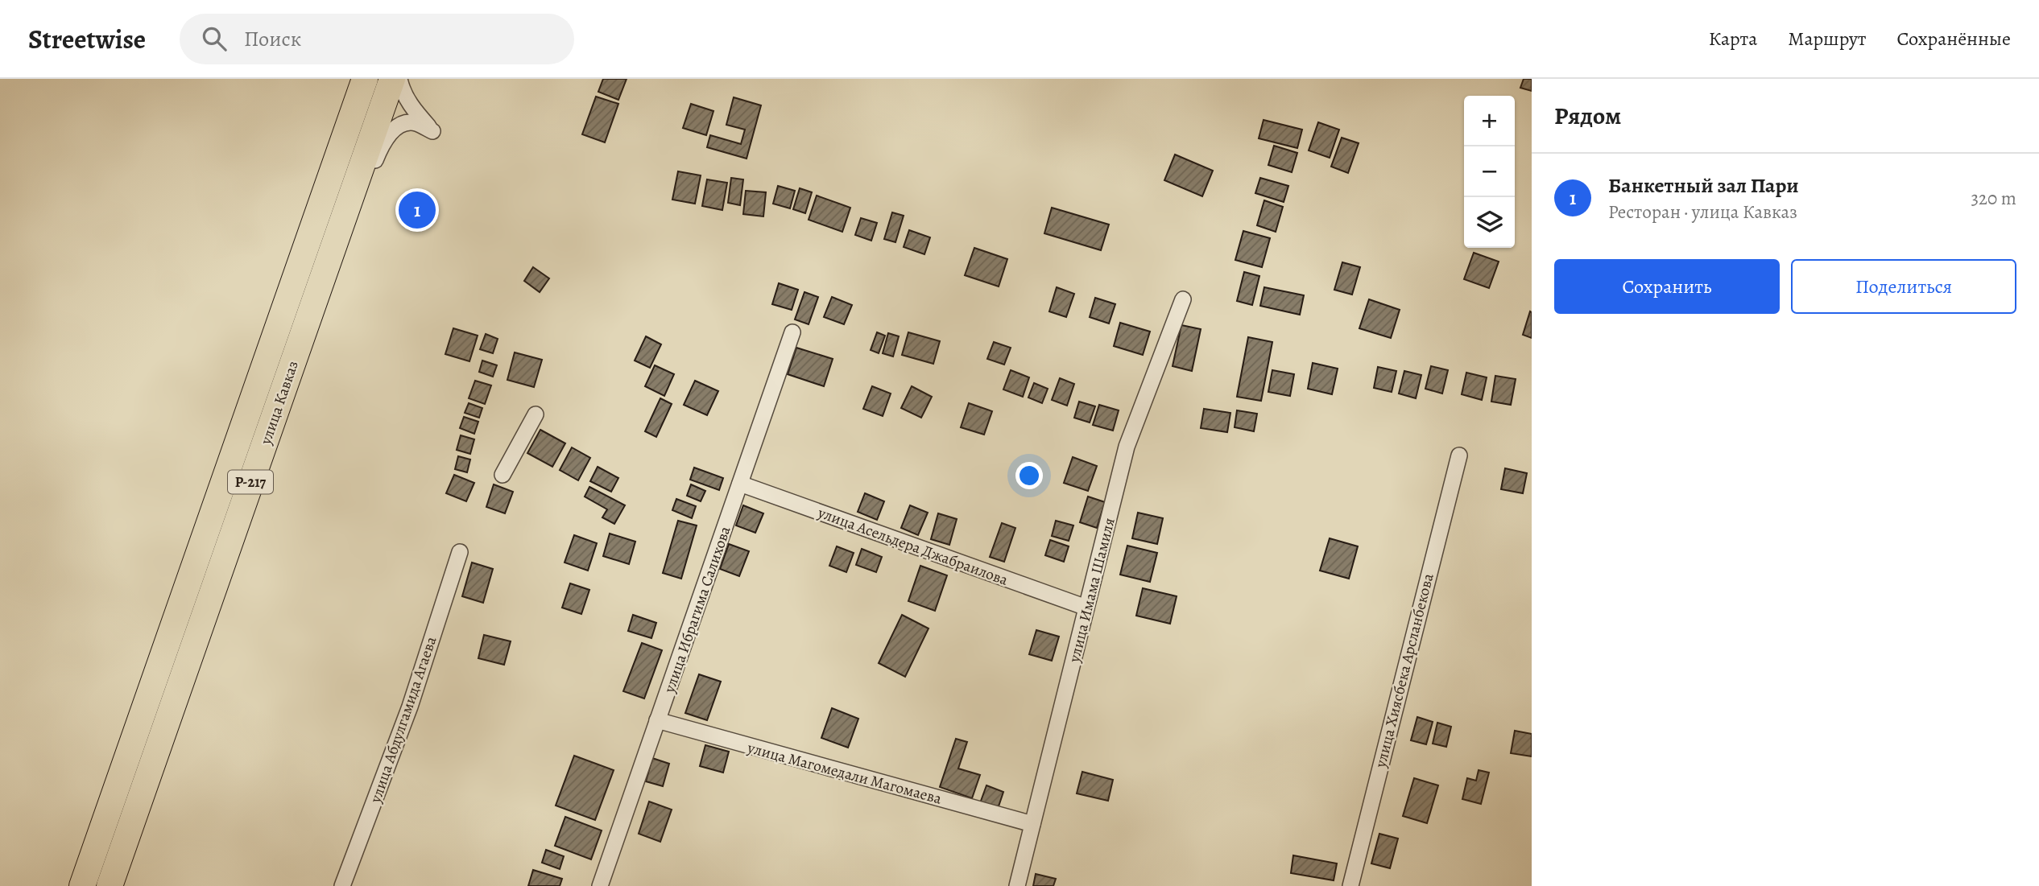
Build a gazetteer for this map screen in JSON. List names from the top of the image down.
{
  "streets": {
    "highway": ["улица Кавказ", "Р-217"],
    "street": [
      "улица Асельдера Джабраилова",
      "улица Имама Шамиля",
      "улица Ибрагима Салихова",
      "улица Хиясбека Арсланбекова",
      "улица Абдулгамида Агаева",
      "улица Магомедали Магомаева"
    ]
  },
  "crossings": [
    ["улица Асельдера Джабраилова", "улица Имама Шамиля"],
    ["улица Асельдера Джабраилова", "улица Ибрагима Салихова"],
    ["улица Имама Шамиля", "улица Магомедали Магомаева"],
    ["улица Ибрагима Салихова", "улица Магомедали Магомаева"]
  ],
  "page": {
    "header": "Streetwise",
    "search": "Поиск",
    "nav": ["Карта", "Маршрут", "Сохранённые"],
    "heading": "Рядом",
    "map_buttons": ["+", "−"],
    "list": [
      {
        "mark": "1",
        "name": "Банкетный зал Пари",
        "note": "Ресторан · улица Кавказ",
        "value": "320 m"
      }
    ],
    "pins": "1",
    "buttons": ["Сохранить", "Поделиться"]
  }
}
